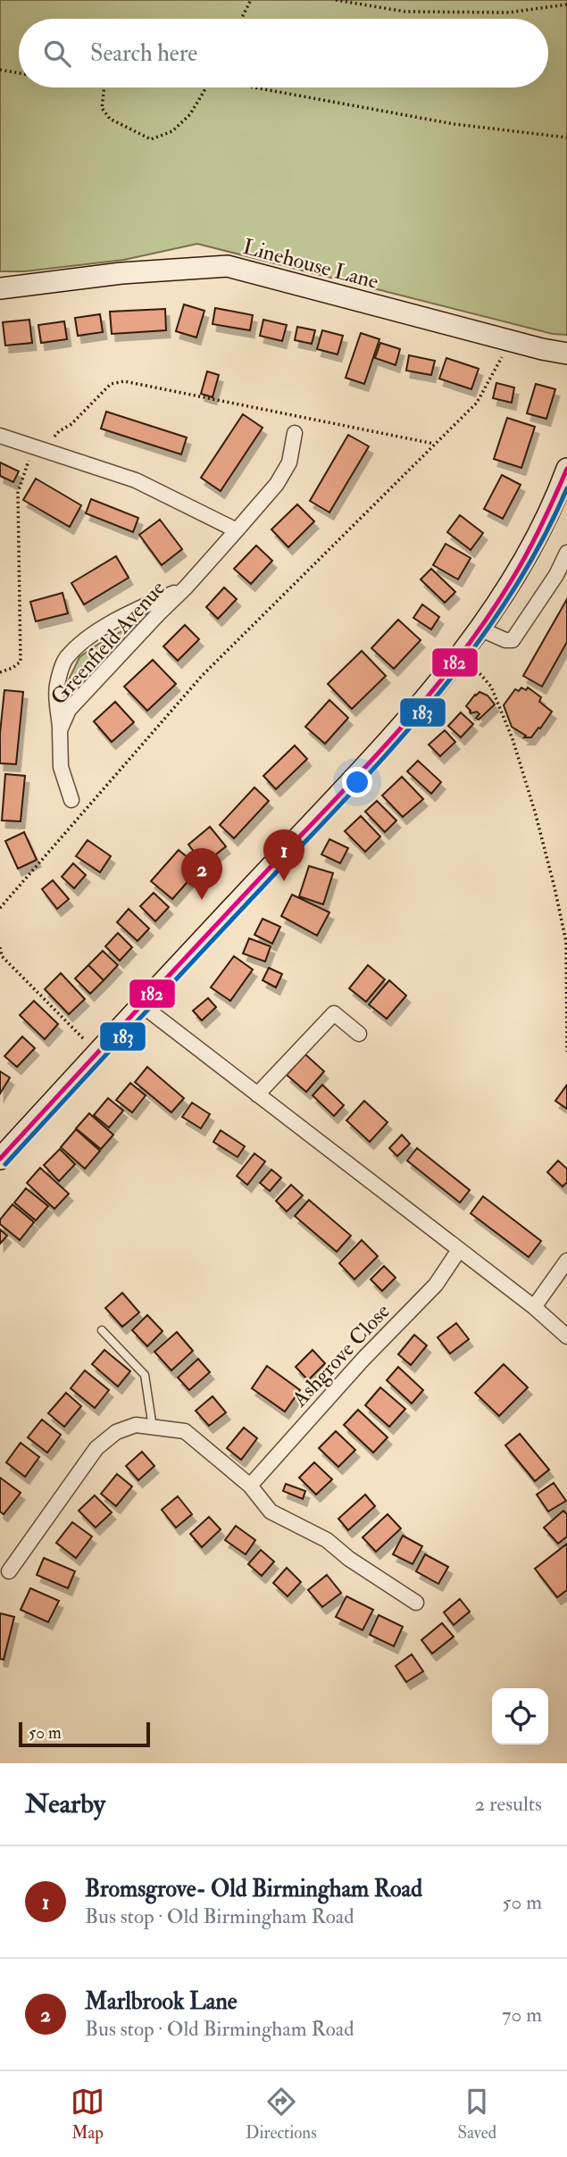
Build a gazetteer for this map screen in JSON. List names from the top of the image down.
{
  "streets": {
    "main road": ["Linehouse Lane"],
    "street": ["Greenfield Avenue", "Ashgrove Close"]
  },
  "lines": ["transit line 182", "transit line 183"],
  "scale_bar": "50 m",
  "page": {
    "search": "Search here",
    "pins": ["1", "2"],
    "scale": "50 m",
    "heading": ["Nearby", "2 results"],
    "list": [
      {
        "mark": "1",
        "name": "Bromsgrove- Old Birmingham Road",
        "note": "Bus stop · Old Birmingham Road",
        "value": "50 m"
      },
      {
        "mark": "2",
        "name": "Marlbrook Lane",
        "note": "Bus stop · Old Birmingham Road",
        "value": "70 m"
      }
    ],
    "nav": ["Map", "Directions", "Saved"]
  }
}
